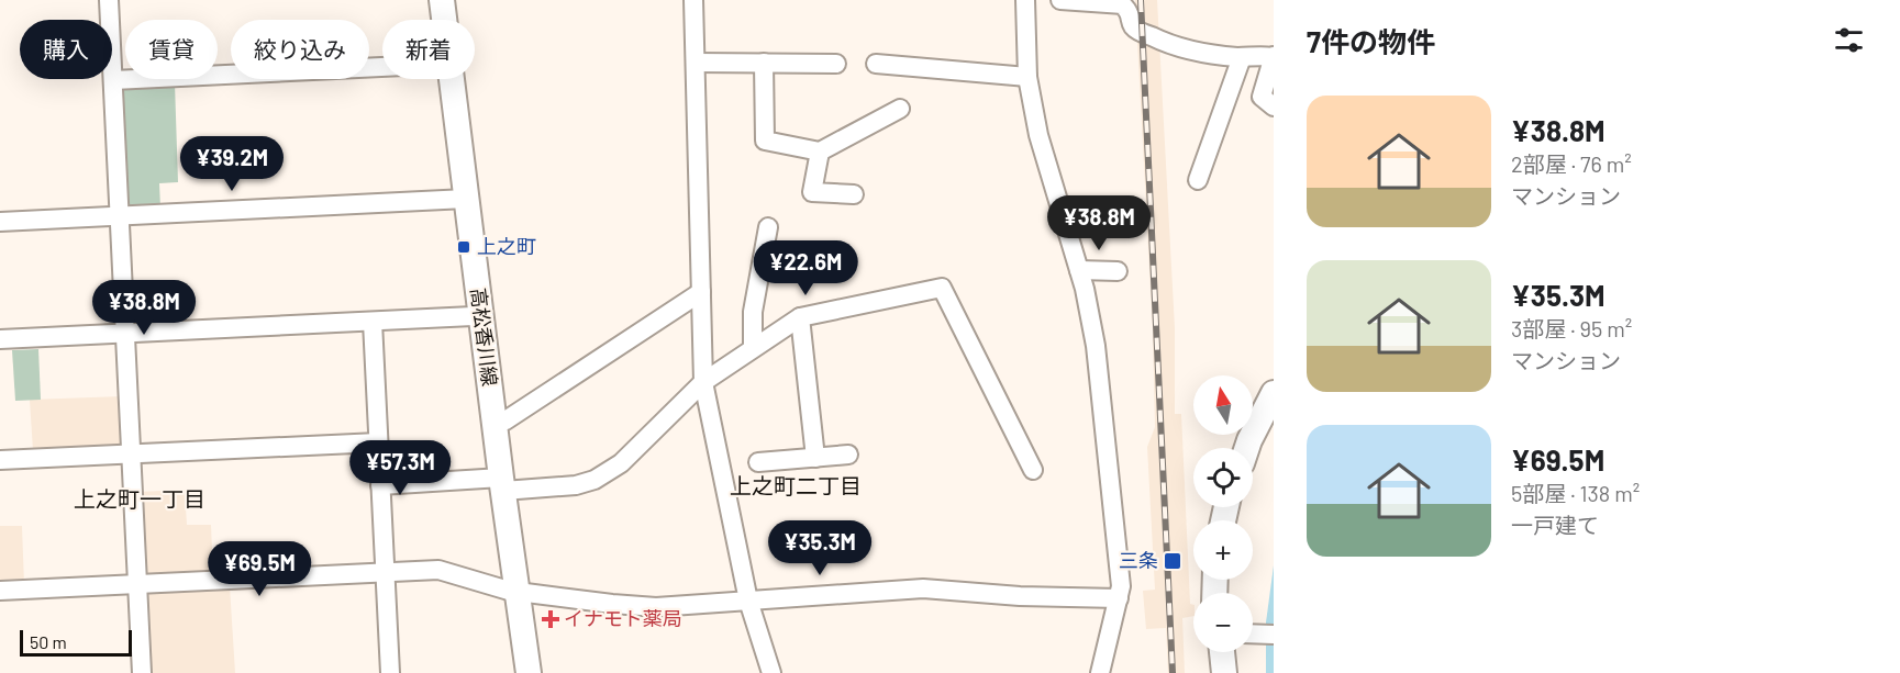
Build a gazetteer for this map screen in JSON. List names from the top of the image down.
{
  "streets": {
    "main road": ["高松香川線"]
  },
  "districts": ["上之町二丁目", "上之町一丁目"],
  "places": {
    "transit": ["上之町", "三条"],
    "health": ["イナモト薬局"]
  },
  "scale_bar": "50 m",
  "north": "top",
  "page": {
    "heading": "7件の物件",
    "chip": [
      "購入",
      "賃貸",
      "絞り込み",
      "新着"
    ],
    "list": [
      {
        "name": "¥38.8M",
        "note": "2部屋 · 76 m² · マンション"
      },
      {
        "name": "¥35.3M",
        "note": "3部屋 · 95 m² · マンション"
      },
      {
        "name": "¥69.5M",
        "note": "5部屋 · 138 m² · 一戸建て"
      }
    ],
    "price": [
      "¥39.2M",
      "¥38.8M",
      "¥22.6M",
      "¥38.8M",
      "¥57.3M",
      "¥35.3M",
      "¥69.5M"
    ],
    "map_buttons": ["+", "−"],
    "scale": "50 m"
  }
}
